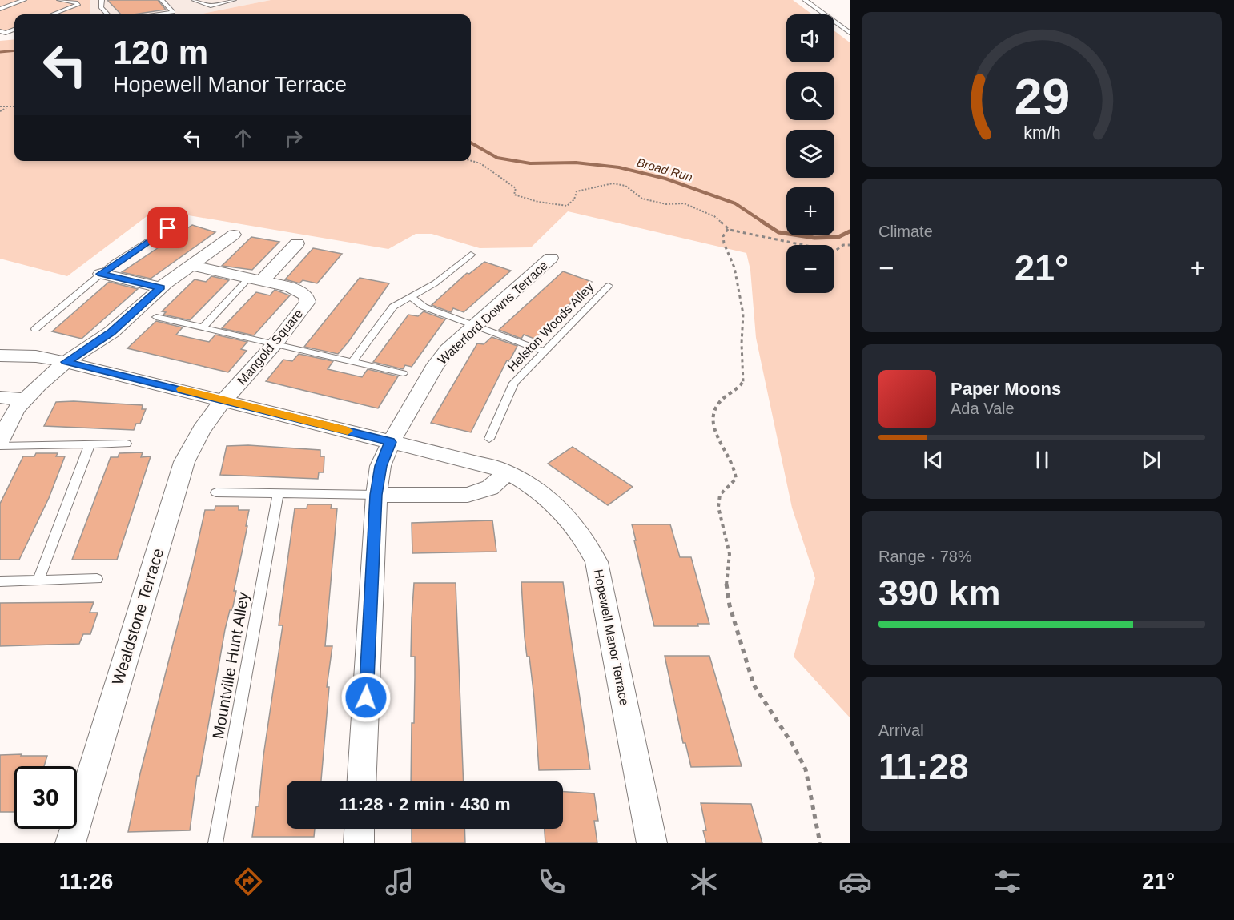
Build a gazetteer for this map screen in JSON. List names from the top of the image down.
{
  "streets": {
    "street": [
      "Waterford Downs Terrace",
      "Mangold Square",
      "Wealdstone Terrace",
      "Hopewell Manor Terrace"
    ],
    "lane": ["Helston Woods Alley", "Mountville Hunt Alley"]
  },
  "crossings": [
    ["Waterford Downs Terrace", "Hopewell Manor Terrace"],
    ["Mangold Square", "Wealdstone Terrace"],
    ["Mangold Square", "Hopewell Manor Terrace"],
    ["Wealdstone Terrace", "Hopewell Manor Terrace"]
  ],
  "water": ["Broad Run"],
  "page": {
    "map_buttons": ["+", "−"],
    "turn": ["120 m", "Hopewell Manor Terrace"],
    "tile": [
      "Climate",
      ["Range · 78%", "390 km"],
      ["Arrival", "11:28"]
    ],
    "heat": ["−", "21°", "+"],
    "song": ["Paper Moons", "Ada Vale"],
    "limit": "30",
    "trip": "11:28 · 2 min · 430 m",
    "tabs": ["11:26", "21°"],
    "gauge": ["29", "km/h"]
  }
}
